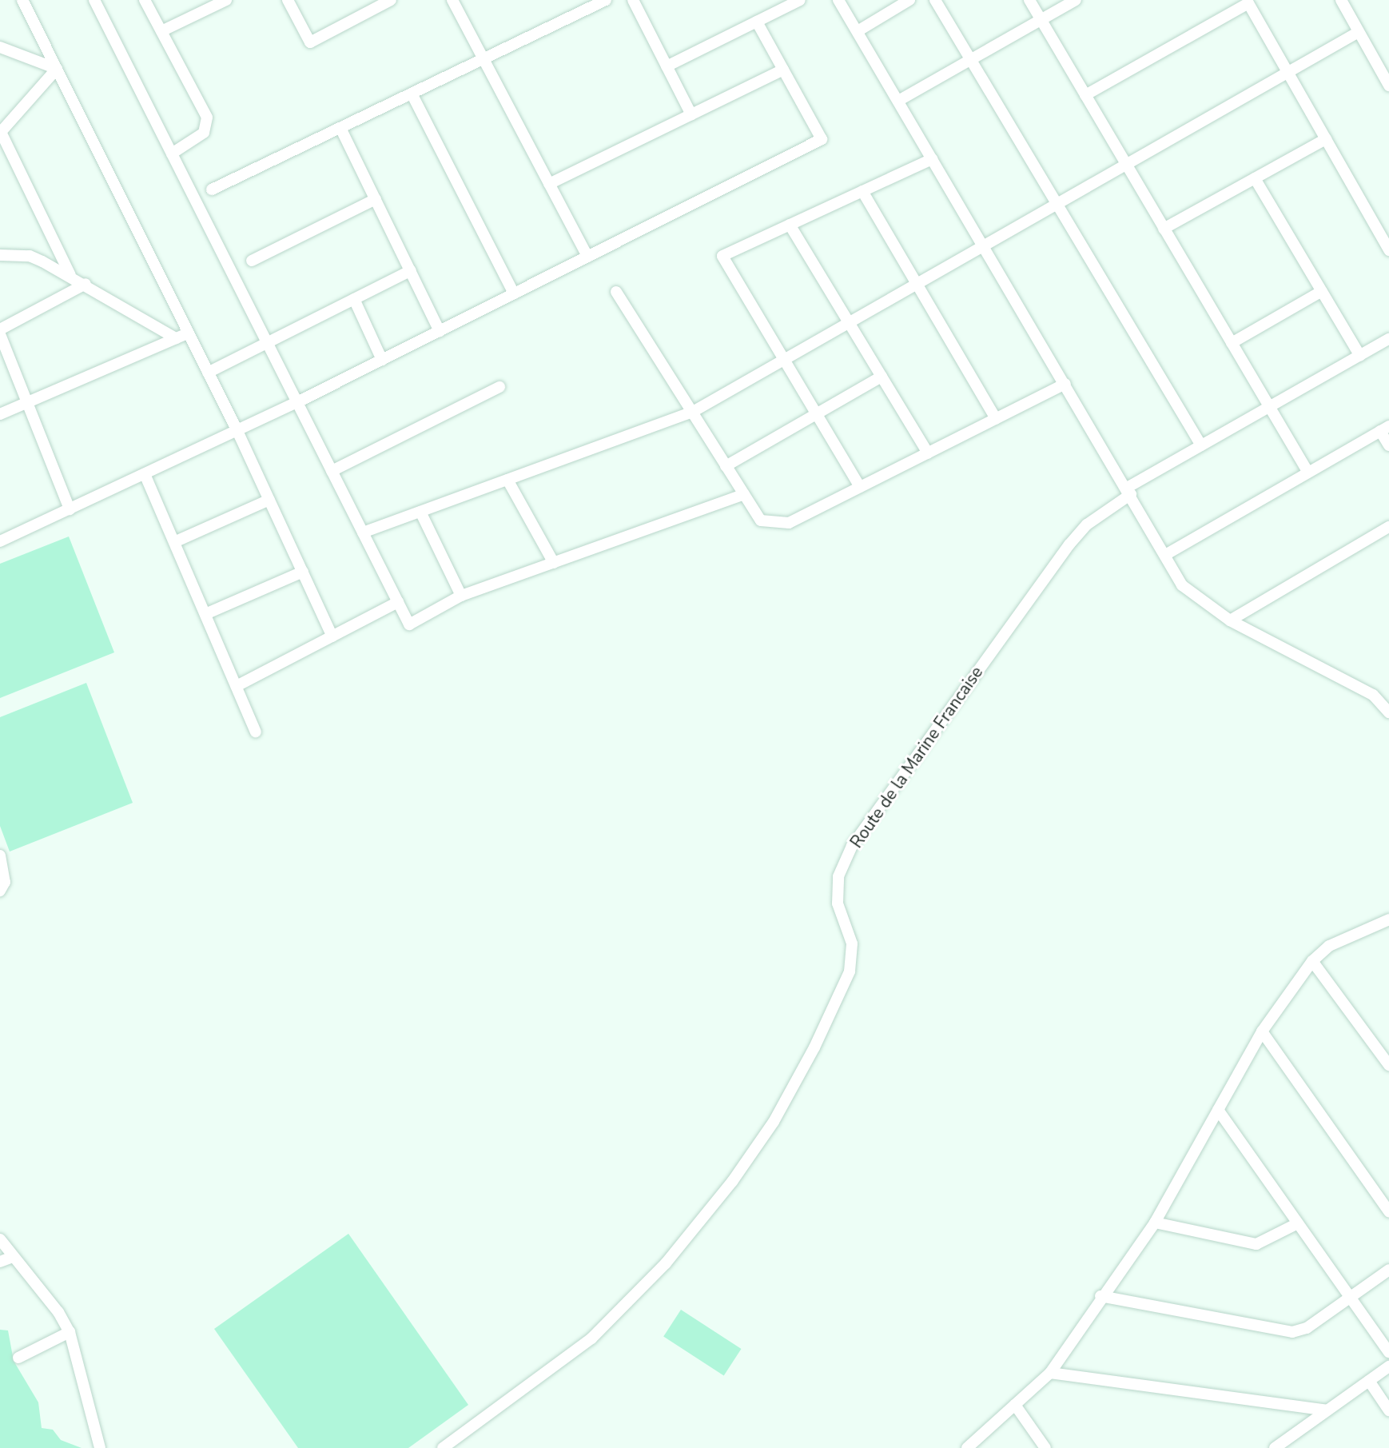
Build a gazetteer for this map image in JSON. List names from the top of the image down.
{
  "streets": {
    "street": ["Route de la Marine Francaise"]
  }
}
